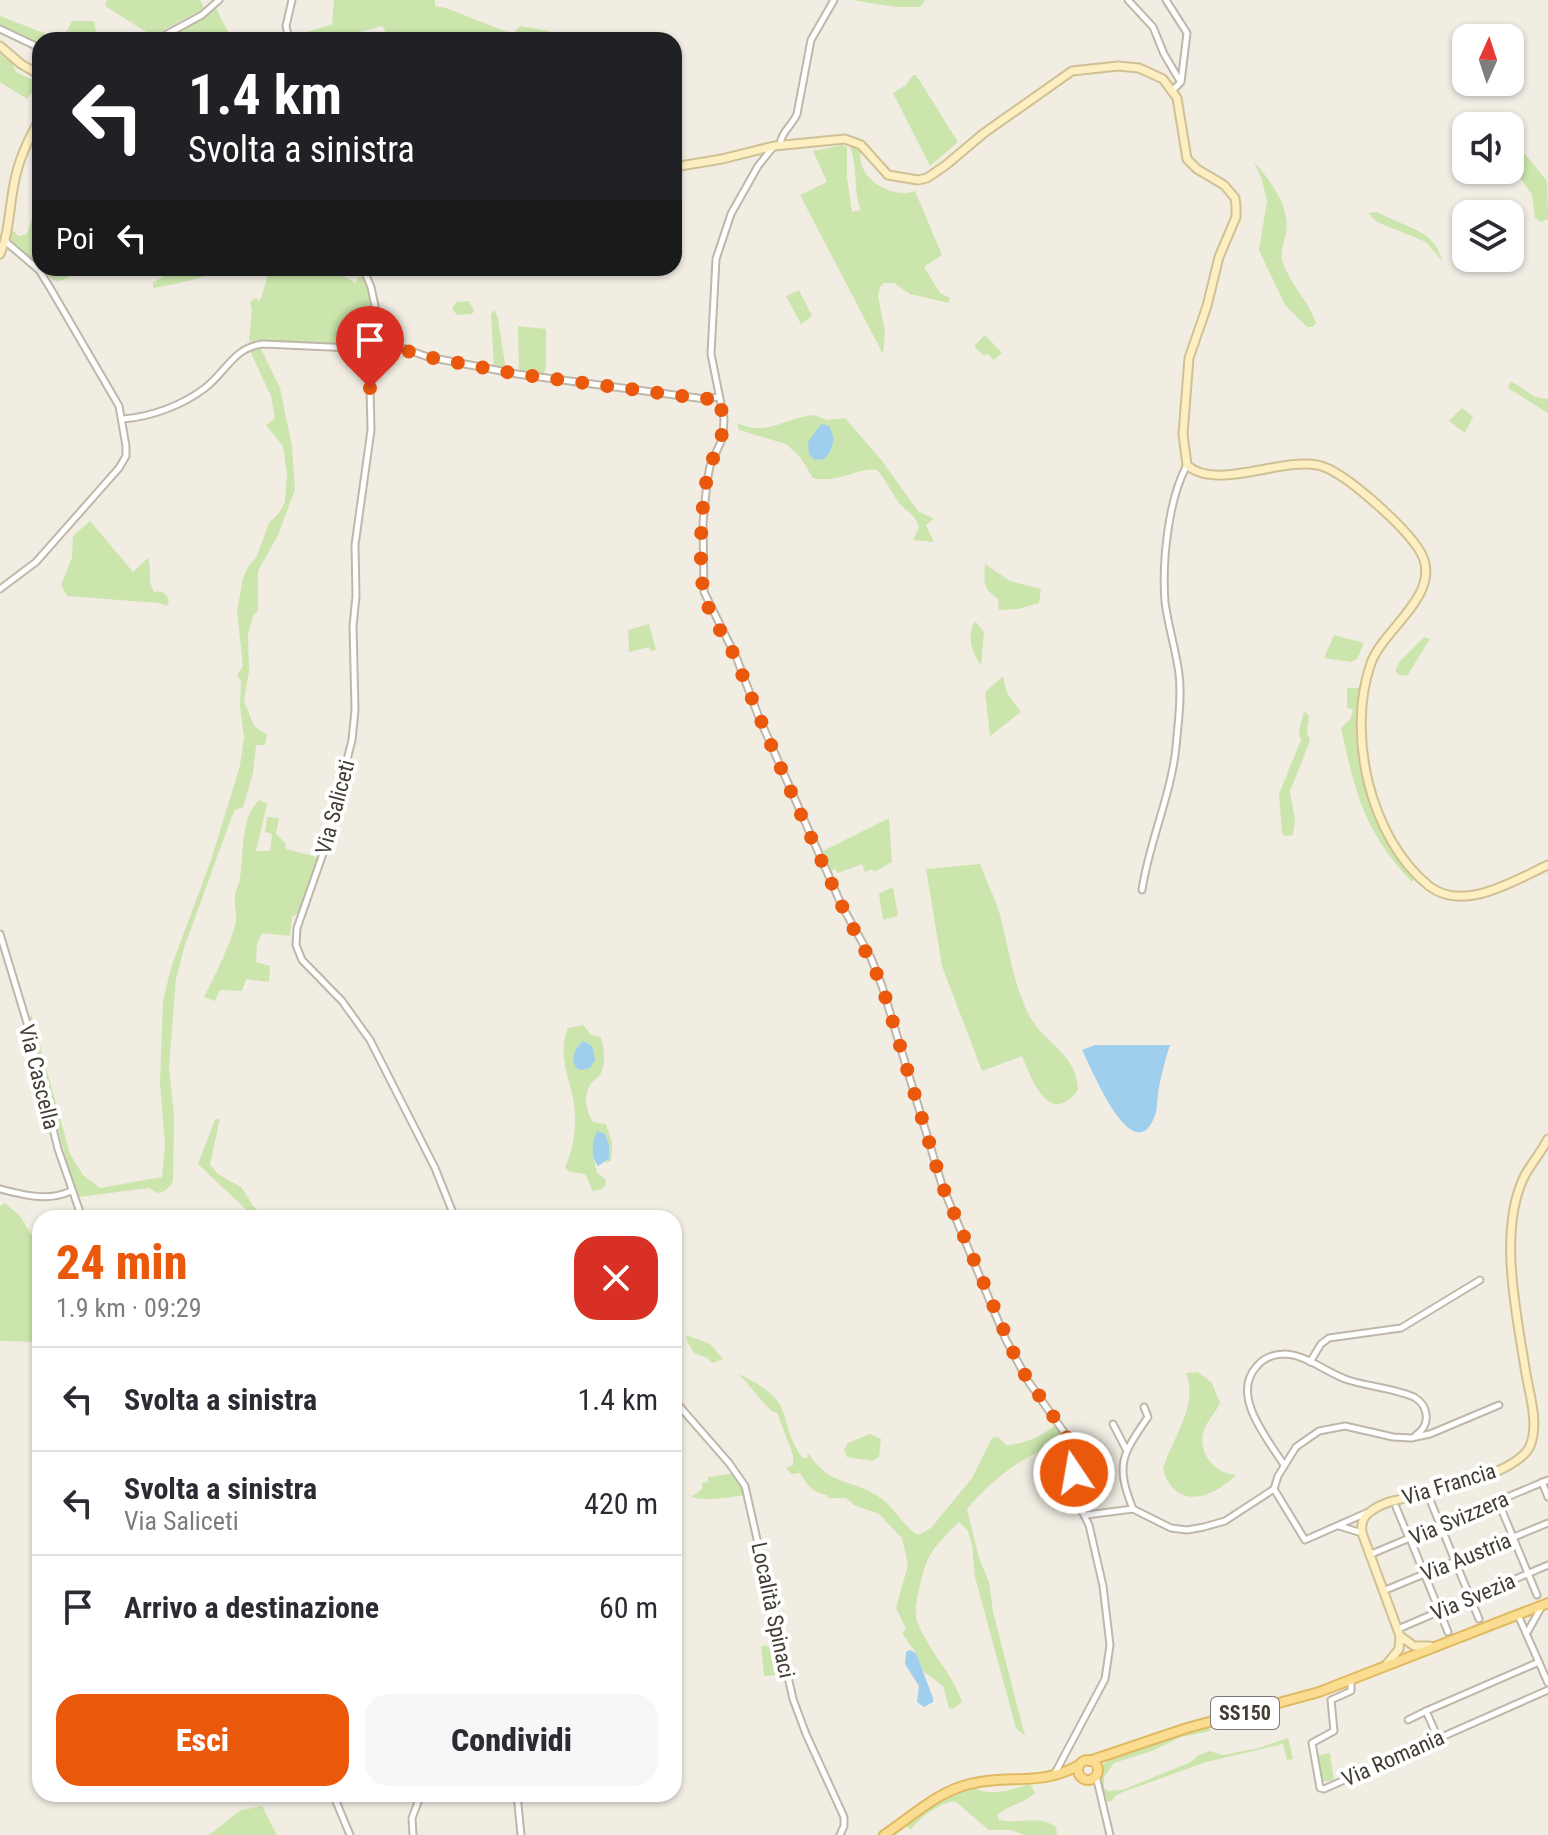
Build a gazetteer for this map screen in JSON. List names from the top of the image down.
{
  "streets": {
    "main road": ["Via Francia", "SS150"],
    "street": [
      "Via Saliceti",
      "Via Cascella",
      "Via Svizzera",
      "Via Austria",
      "Via Svezia",
      "Località Spinaci",
      "Via Romania"
    ]
  },
  "crossings": [
    ["SS150", "Via Romania"]
  ],
  "north": "top",
  "page": {
    "turn": ["1.4 km", "Svolta a sinistra"],
    "then": "Poi",
    "heading": ["24 min", "1.9 km · 09:29"],
    "list": [
      {
        "name": "Svolta a sinistra",
        "value": "1.4 km"
      },
      {
        "name": "Svolta a sinistra",
        "note": "Via Saliceti",
        "value": "420 m"
      },
      {
        "name": "Arrivo a destinazione",
        "value": "60 m"
      }
    ],
    "buttons": ["Esci", "Condividi"]
  }
}
